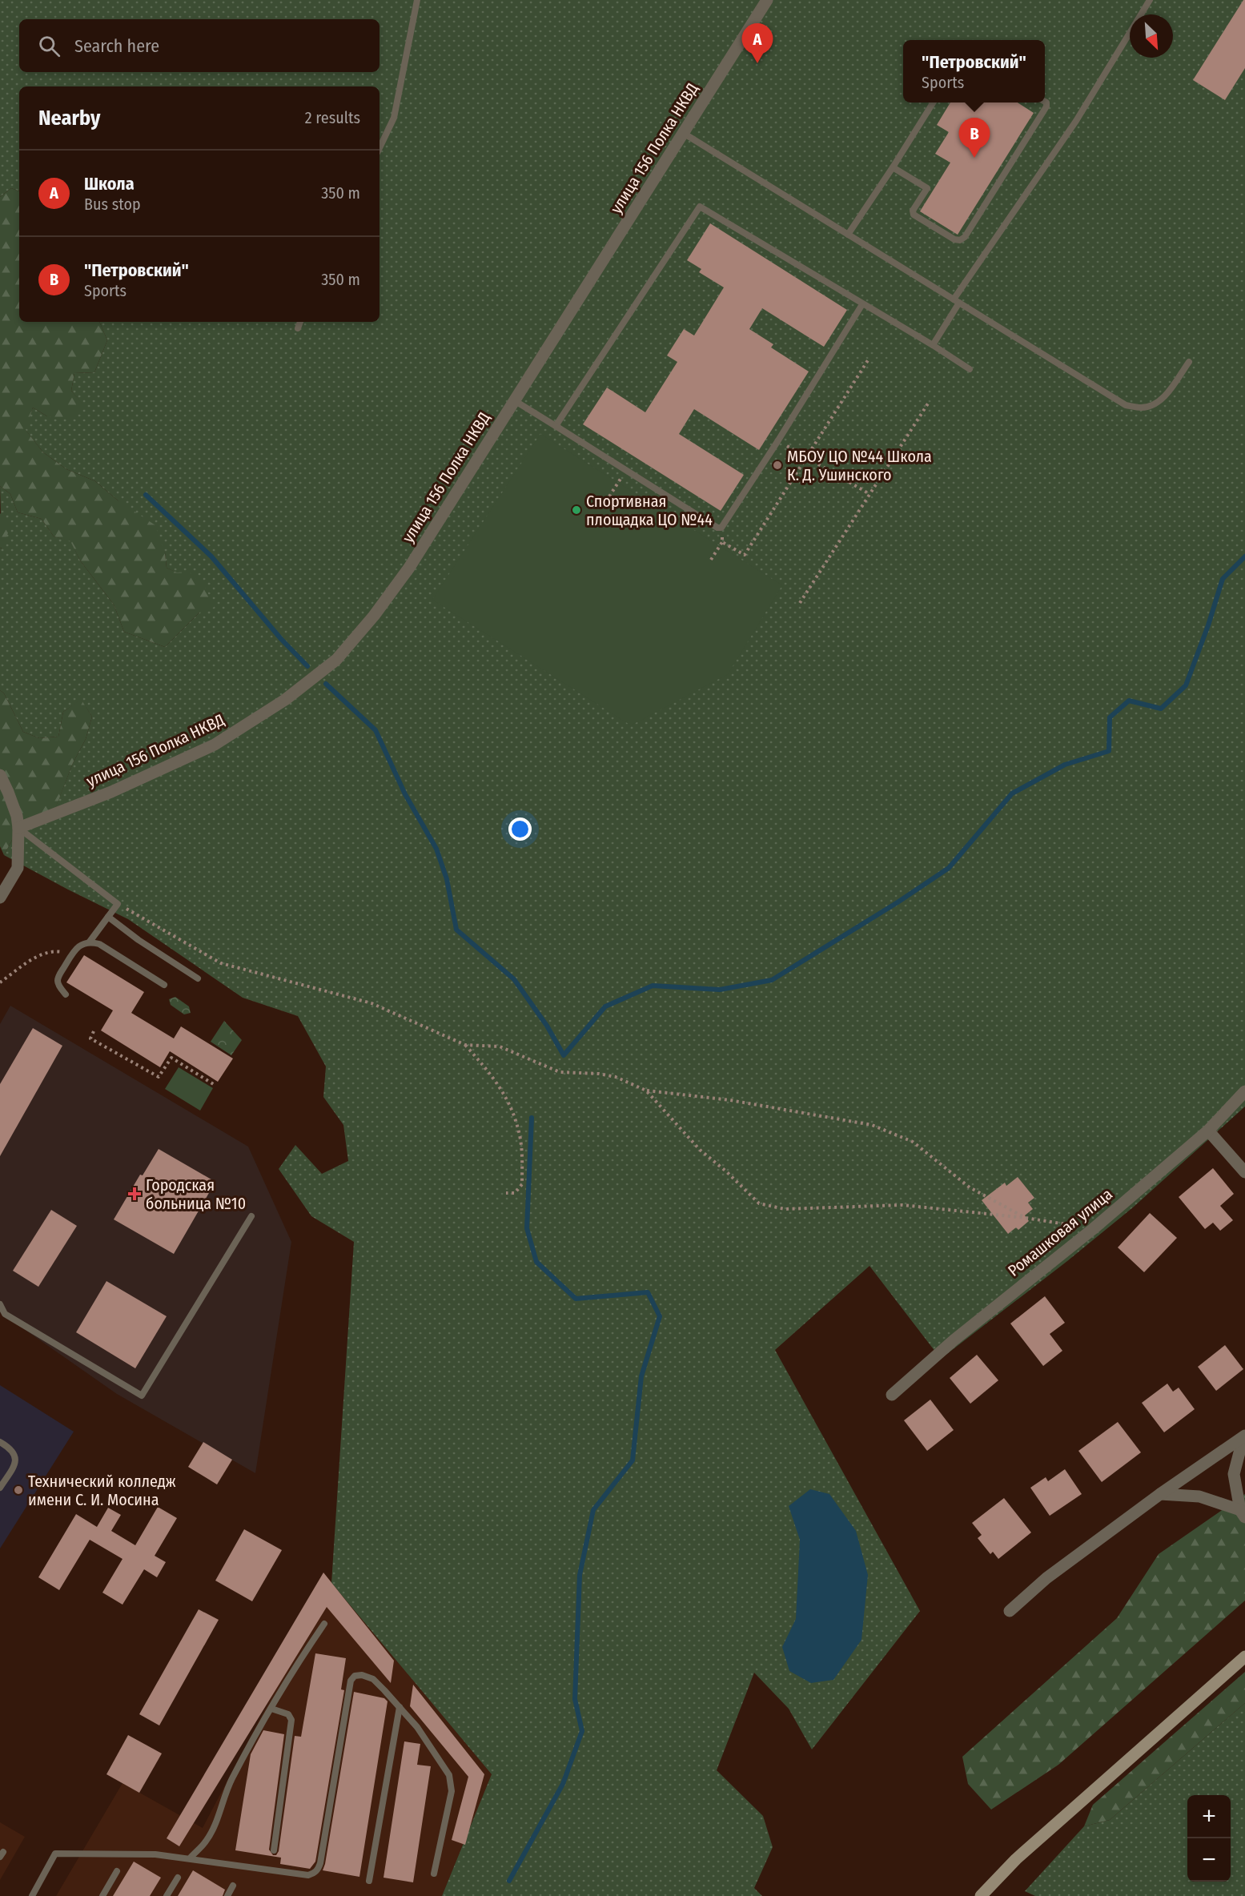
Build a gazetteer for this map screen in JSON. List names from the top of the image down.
{
  "streets": {
    "street": ["улица 156 Полка НКВД", "Ромашковая улица"]
  },
  "places": {
    "other": ["МБОУ ЦО №44 Школа К. Д. Ушинского", "Спортивная площадка ЦО №44", "Технический колледж имени С. И. Мосина"],
    "health": ["Городская больница №10"]
  },
  "north": "bottom right",
  "page": {
    "search": "Search here",
    "pins": ["A", "B"],
    "popup": ["\"Петровский\"", "Sports"],
    "heading": ["Nearby", "2 results"],
    "list": [
      {
        "mark": "A",
        "name": "Школа",
        "note": "Bus stop",
        "value": "350 m"
      },
      {
        "mark": "B",
        "name": "\"Петровский\"",
        "note": "Sports",
        "value": "350 m"
      }
    ],
    "map_buttons": ["+", "−"]
  }
}
